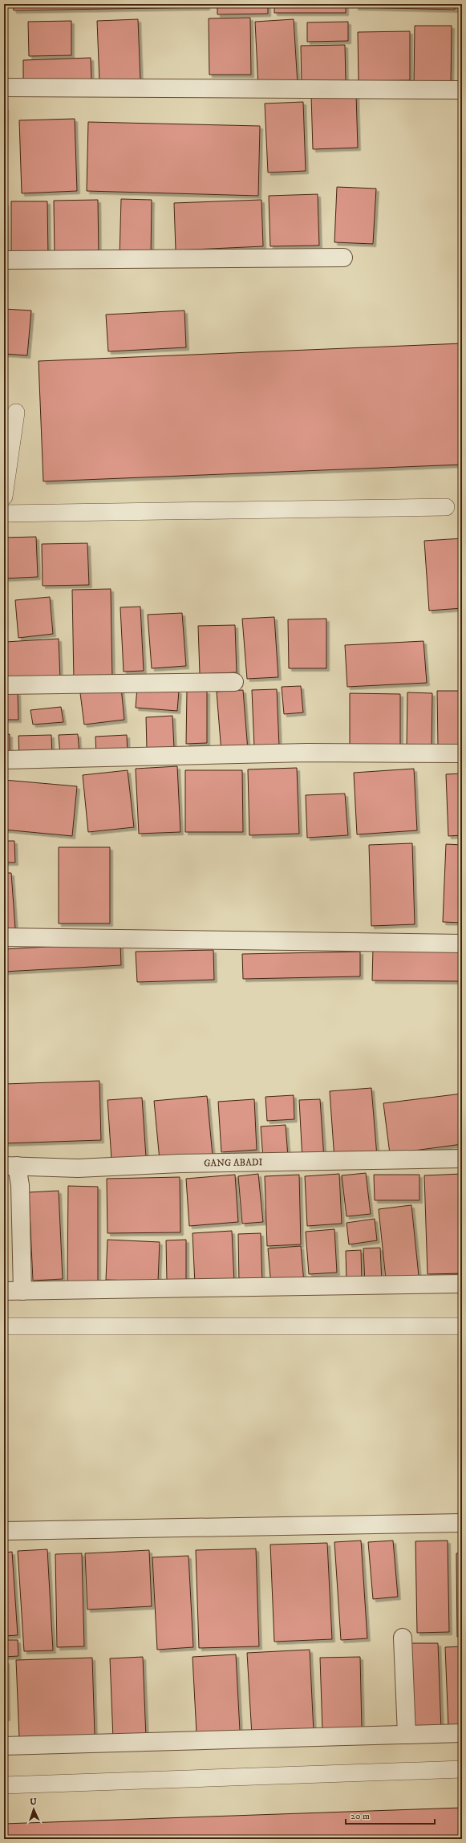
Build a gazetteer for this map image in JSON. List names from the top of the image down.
{
  "streets": {
    "street": ["GANG ABADI"]
  },
  "scale_bar": "20 m",
  "north": "top"
}
